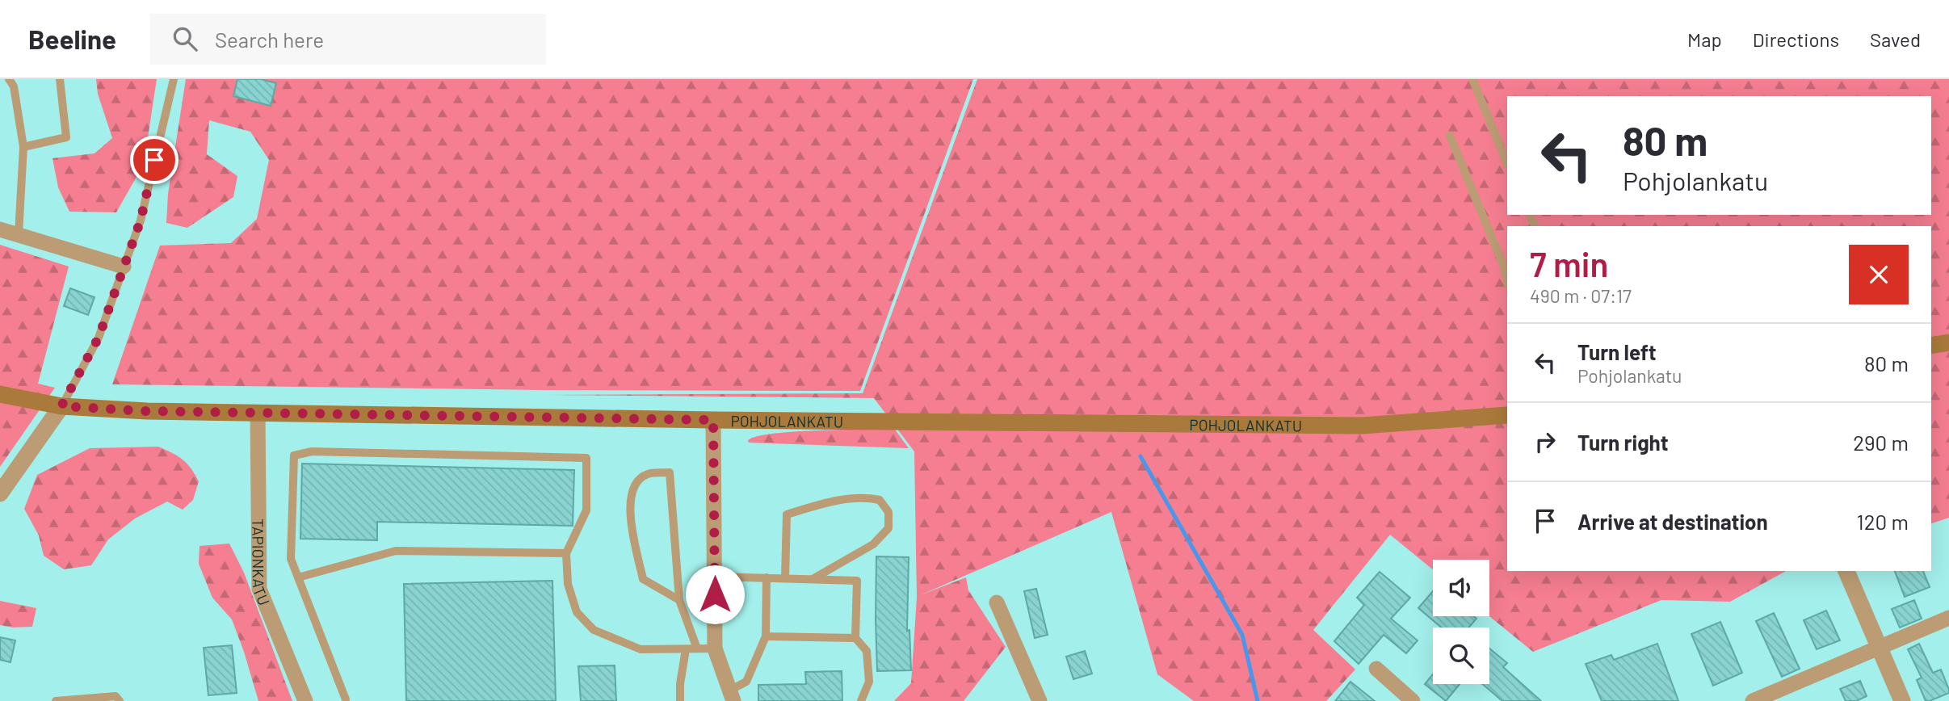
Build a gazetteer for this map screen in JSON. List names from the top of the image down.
{
  "streets": {
    "main road": ["POHJOLANKATU"],
    "street": ["TAPIONKATU"]
  },
  "crossings": [
    ["POHJOLANKATU", "TAPIONKATU"]
  ],
  "page": {
    "header": "Beeline",
    "search": "Search here",
    "nav": ["Map", "Directions", "Saved"],
    "turn": ["80 m", "Pohjolankatu"],
    "heading": ["7 min", "490 m · 07:17"],
    "list": [
      {
        "name": "Turn left",
        "note": "Pohjolankatu",
        "value": "80 m"
      },
      {
        "name": "Turn right",
        "value": "290 m"
      },
      {
        "name": "Arrive at destination",
        "value": "120 m"
      }
    ]
  }
}
